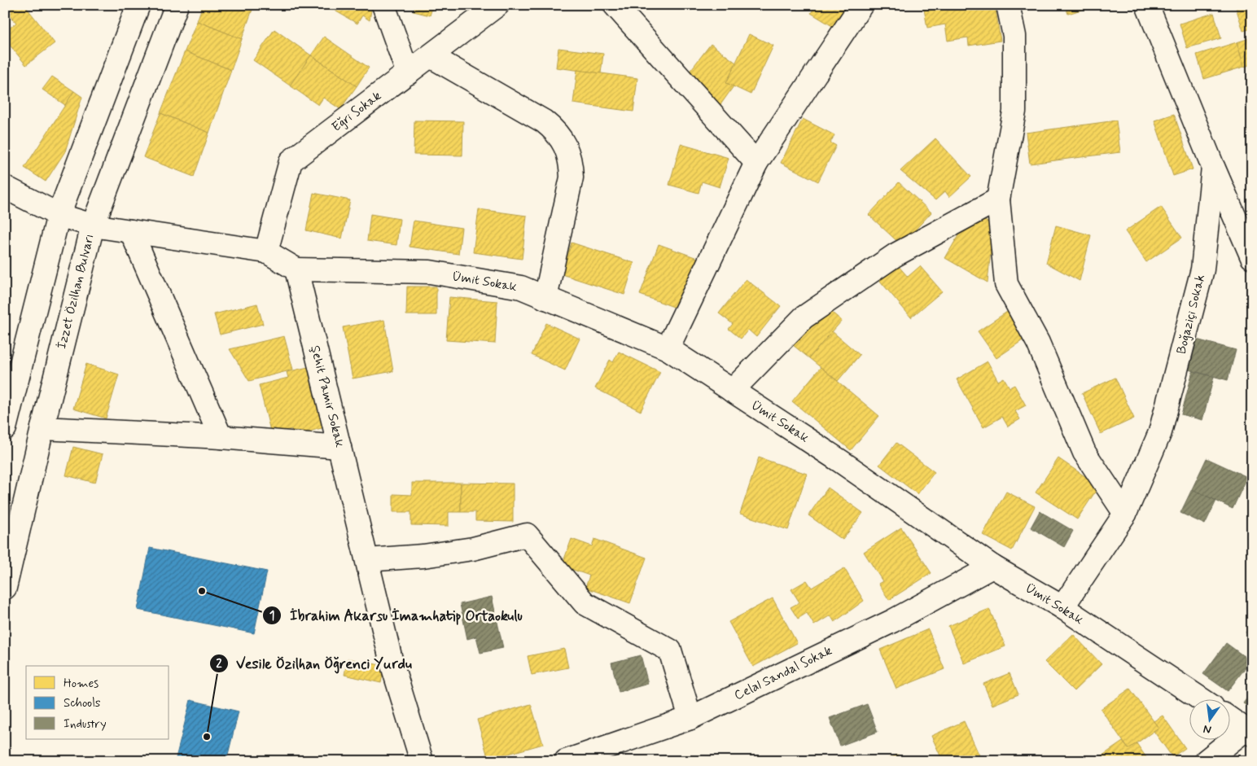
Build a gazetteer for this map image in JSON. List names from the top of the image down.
{
  "streets": {
    "street": [
      "Eğri Sokak",
      "Ümit Sokak",
      "İzzet Özilhan Bulvarı",
      "Boğaziçi Sokak",
      "Şehit Pamir Sokak",
      "Celal Sandal Sokak"
    ]
  },
  "crossings": [
    ["Ümit Sokak", "Boğaziçi Sokak"],
    ["Ümit Sokak", "Şehit Pamir Sokak"],
    ["Ümit Sokak", "Celal Sandal Sokak"]
  ],
  "places": ["İbrahim Akarsu İmamhatip Ortaokulu", "Vesile Özilhan Öğrenci Yurdu"],
  "legend": ["Homes", "Schools", "Industry"],
  "north": "bottom"
}
